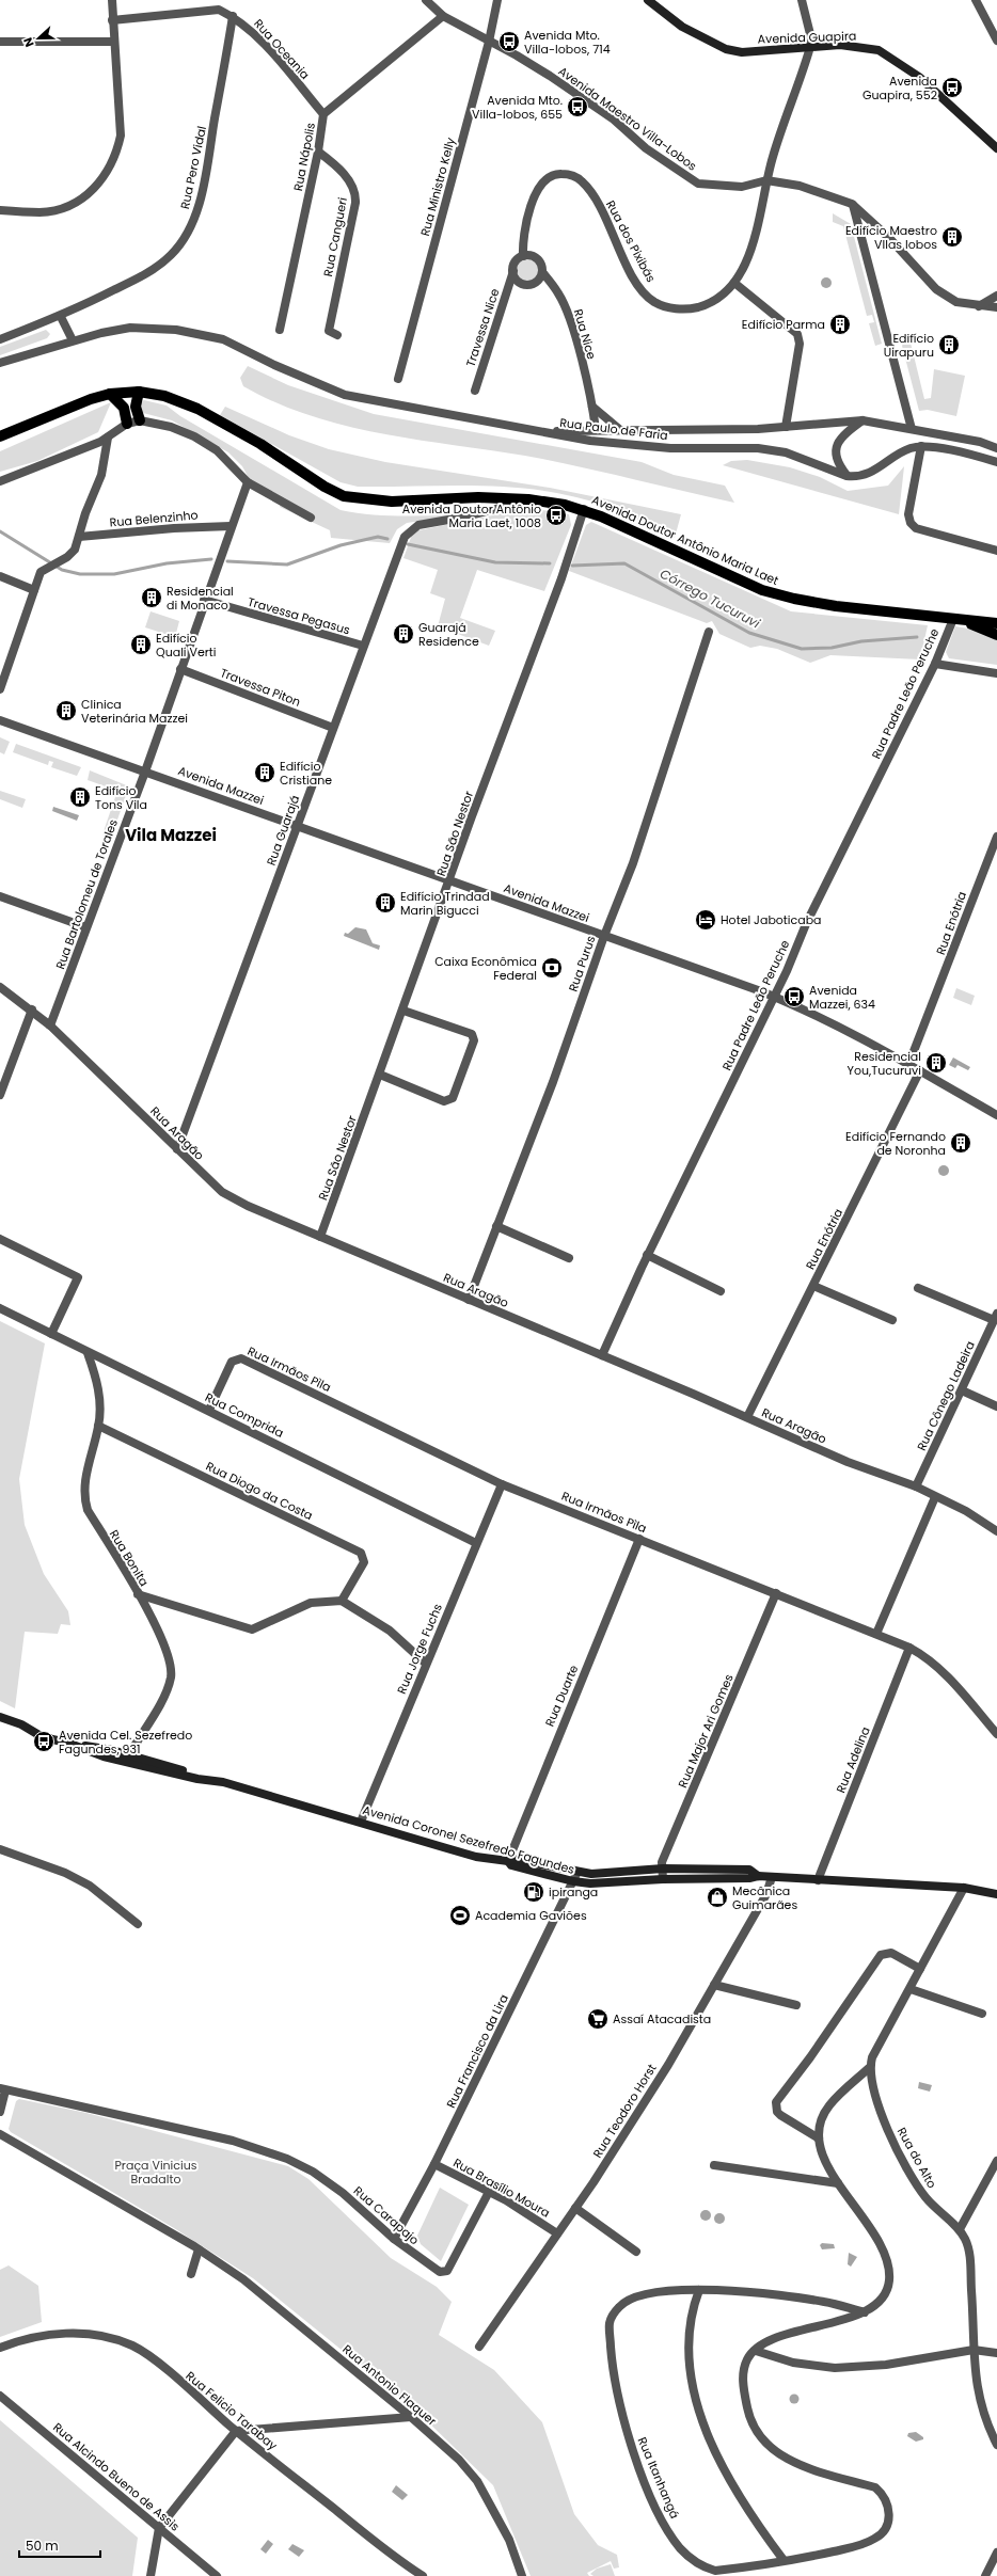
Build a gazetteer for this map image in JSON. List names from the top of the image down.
{
  "streets": {
    "main road": ["Avenida Guapira", "Avenida Doutor Antônio Maria Laet", "Avenida Coronel Sezefredo Fagundes"],
    "street": [
      "Rua Oceania",
      "Avenida Maestro Villa-Lobos",
      "Rua Nápolis",
      "Rua Pero Vidal",
      "Rua Ministro Kelly",
      "Rua Cangueri",
      "Rua dos Pixibás",
      "Travessa Nice",
      "Rua Nice",
      "Rua Paulo de Faria",
      "Rua Belenzinho",
      "Travessa Pegasus",
      "Travessa Piton",
      "Rua Padre Leão Peruche",
      "Avenida Mazzei",
      "Rua Guarajá",
      "Rua São Nestor",
      "Rua Bartolomeu de Torales",
      "Rua Enótria",
      "Rua Purus",
      "Rua Aragão",
      "Rua Irmãos Pìla",
      "Rua Cônego Ladeira",
      "Rua Comprida",
      "Rua Diogo da Costa",
      "Rua Bonita",
      "Rua Jorge Fuchs",
      "Rua Duarte",
      "Rua Major Ari Gomes",
      "Rua Adelina",
      "Rua Francisco da Lira",
      "Rua Teodoro Horst",
      "Rua do Alto",
      "Rua Brasílio Moura",
      "Rua Carapajo",
      "Rua Antonio Flaquer",
      "Rua Felicio Tarabay",
      "Rua Alcindo Bueno de Assis",
      "Rua Itanhangá"
    ]
  },
  "crossings": [
    ["Avenida Guapira", "Rua dos Pixibás"],
    ["Rua Oceania", "Rua Nápolis"],
    ["Rua Oceania", "Rua Pero Vidal"],
    ["Avenida Maestro Villa-Lobos", "Rua Nápolis"],
    ["Avenida Maestro Villa-Lobos", "Rua Ministro Kelly"],
    ["Avenida Maestro Villa-Lobos", "Rua dos Pixibás"],
    ["Rua Nápolis", "Rua Cangueri"],
    ["Rua dos Pixibás", "Travessa Nice"],
    ["Rua dos Pixibás", "Rua Nice"],
    ["Travessa Nice", "Rua Nice"],
    ["Rua Nice", "Rua Paulo de Faria"],
    ["Rua Belenzinho", "Rua Bartolomeu de Torales"],
    ["Avenida Doutor Antônio Maria Laet", "Rua Padre Leão Peruche"],
    ["Avenida Doutor Antônio Maria Laet", "Rua Guarajá"],
    ["Avenida Doutor Antônio Maria Laet", "Rua São Nestor"],
    ["Travessa Pegasus", "Rua Guarajá"],
    ["Travessa Pegasus", "Rua Bartolomeu de Torales"],
    ["Travessa Piton", "Rua Guarajá"],
    ["Travessa Piton", "Rua Bartolomeu de Torales"],
    ["Rua Padre Leão Peruche", "Avenida Mazzei"],
    ["Rua Padre Leão Peruche", "Rua Aragão"],
    ["Avenida Mazzei", "Rua Guarajá"],
    ["Avenida Mazzei", "Rua São Nestor"],
    ["Avenida Mazzei", "Rua Bartolomeu de Torales"],
    ["Avenida Mazzei", "Rua Enótria"],
    ["Avenida Mazzei", "Rua Purus"],
    ["Rua Guarajá", "Rua Aragão"],
    ["Rua São Nestor", "Rua Aragão"],
    ["Rua Bartolomeu de Torales", "Rua Aragão"],
    ["Rua Enótria", "Rua Aragão"],
    ["Rua Purus", "Rua Aragão"],
    ["Rua Aragão", "Rua Cônego Ladeira"],
    ["Rua Irmãos Pìla", "Rua Comprida"],
    ["Rua Irmãos Pìla", "Rua Jorge Fuchs"],
    ["Rua Irmãos Pìla", "Rua Duarte"],
    ["Rua Irmãos Pìla", "Rua Major Ari Gomes"],
    ["Rua Irmãos Pìla", "Rua Adelina"],
    ["Rua Comprida", "Rua Bonita"],
    ["Rua Comprida", "Rua Jorge Fuchs"],
    ["Rua Diogo da Costa", "Rua Bonita"],
    ["Rua Bonita", "Avenida Coronel Sezefredo Fagundes"],
    ["Rua Jorge Fuchs", "Avenida Coronel Sezefredo Fagundes"],
    ["Rua Duarte", "Avenida Coronel Sezefredo Fagundes"],
    ["Rua Major Ari Gomes", "Avenida Coronel Sezefredo Fagundes"],
    ["Rua Adelina", "Avenida Coronel Sezefredo Fagundes"],
    ["Avenida Coronel Sezefredo Fagundes", "Rua Francisco da Lira"],
    ["Avenida Coronel Sezefredo Fagundes", "Rua Teodoro Horst"],
    ["Rua Francisco da Lira", "Rua Brasílio Moura"],
    ["Rua Francisco da Lira", "Rua Carapajo"],
    ["Rua Teodoro Horst", "Rua Brasílio Moura"],
    ["Rua Brasílio Moura", "Rua Carapajo"]
  ],
  "districts": ["Vila Mazzei"],
  "water": ["Córrego Tucuruvi"],
  "parks": ["Praça Vinicius Bradalto"],
  "places": {
    "bus stop": [
      "Avenida Mto. Villa-lobos, 714",
      "Avenida Guapira, 552",
      "Avenida Mto. Villa-lobos, 655",
      "Avenida Doutor Antônio Maria Laet, 1008",
      "Avenida Mazzei, 634",
      "Avenida Cel. Sezefredo Fagundes, 931"
    ],
    "building": [
      "Edifício Maestro Vllas lobos",
      "Edifício Parma",
      "Edifício Uirapuru",
      "Residencial di Monaco",
      "Guarajá Residence",
      "Edifício Quali Verti",
      "Clinica Veterinária Mazzei",
      "Edifício Cristiane",
      "Edifício Tons Vila",
      "Edifício Trindad Marin Bigucci",
      "Residencial You,Tucuruvi",
      "Edifício Fernando de Noronha"
    ],
    "hotel": ["Hotel Jaboticaba"],
    "bank": ["Caixa Econômica Federal"],
    "fuel station": ["ipiranga"],
    "shop": ["Mecânica Guimarães"],
    "sports": ["Academia Gaviões"],
    "supermarket": ["Assaí Atacadista"]
  },
  "scale_bar": "50 m",
  "north": "left"
}
